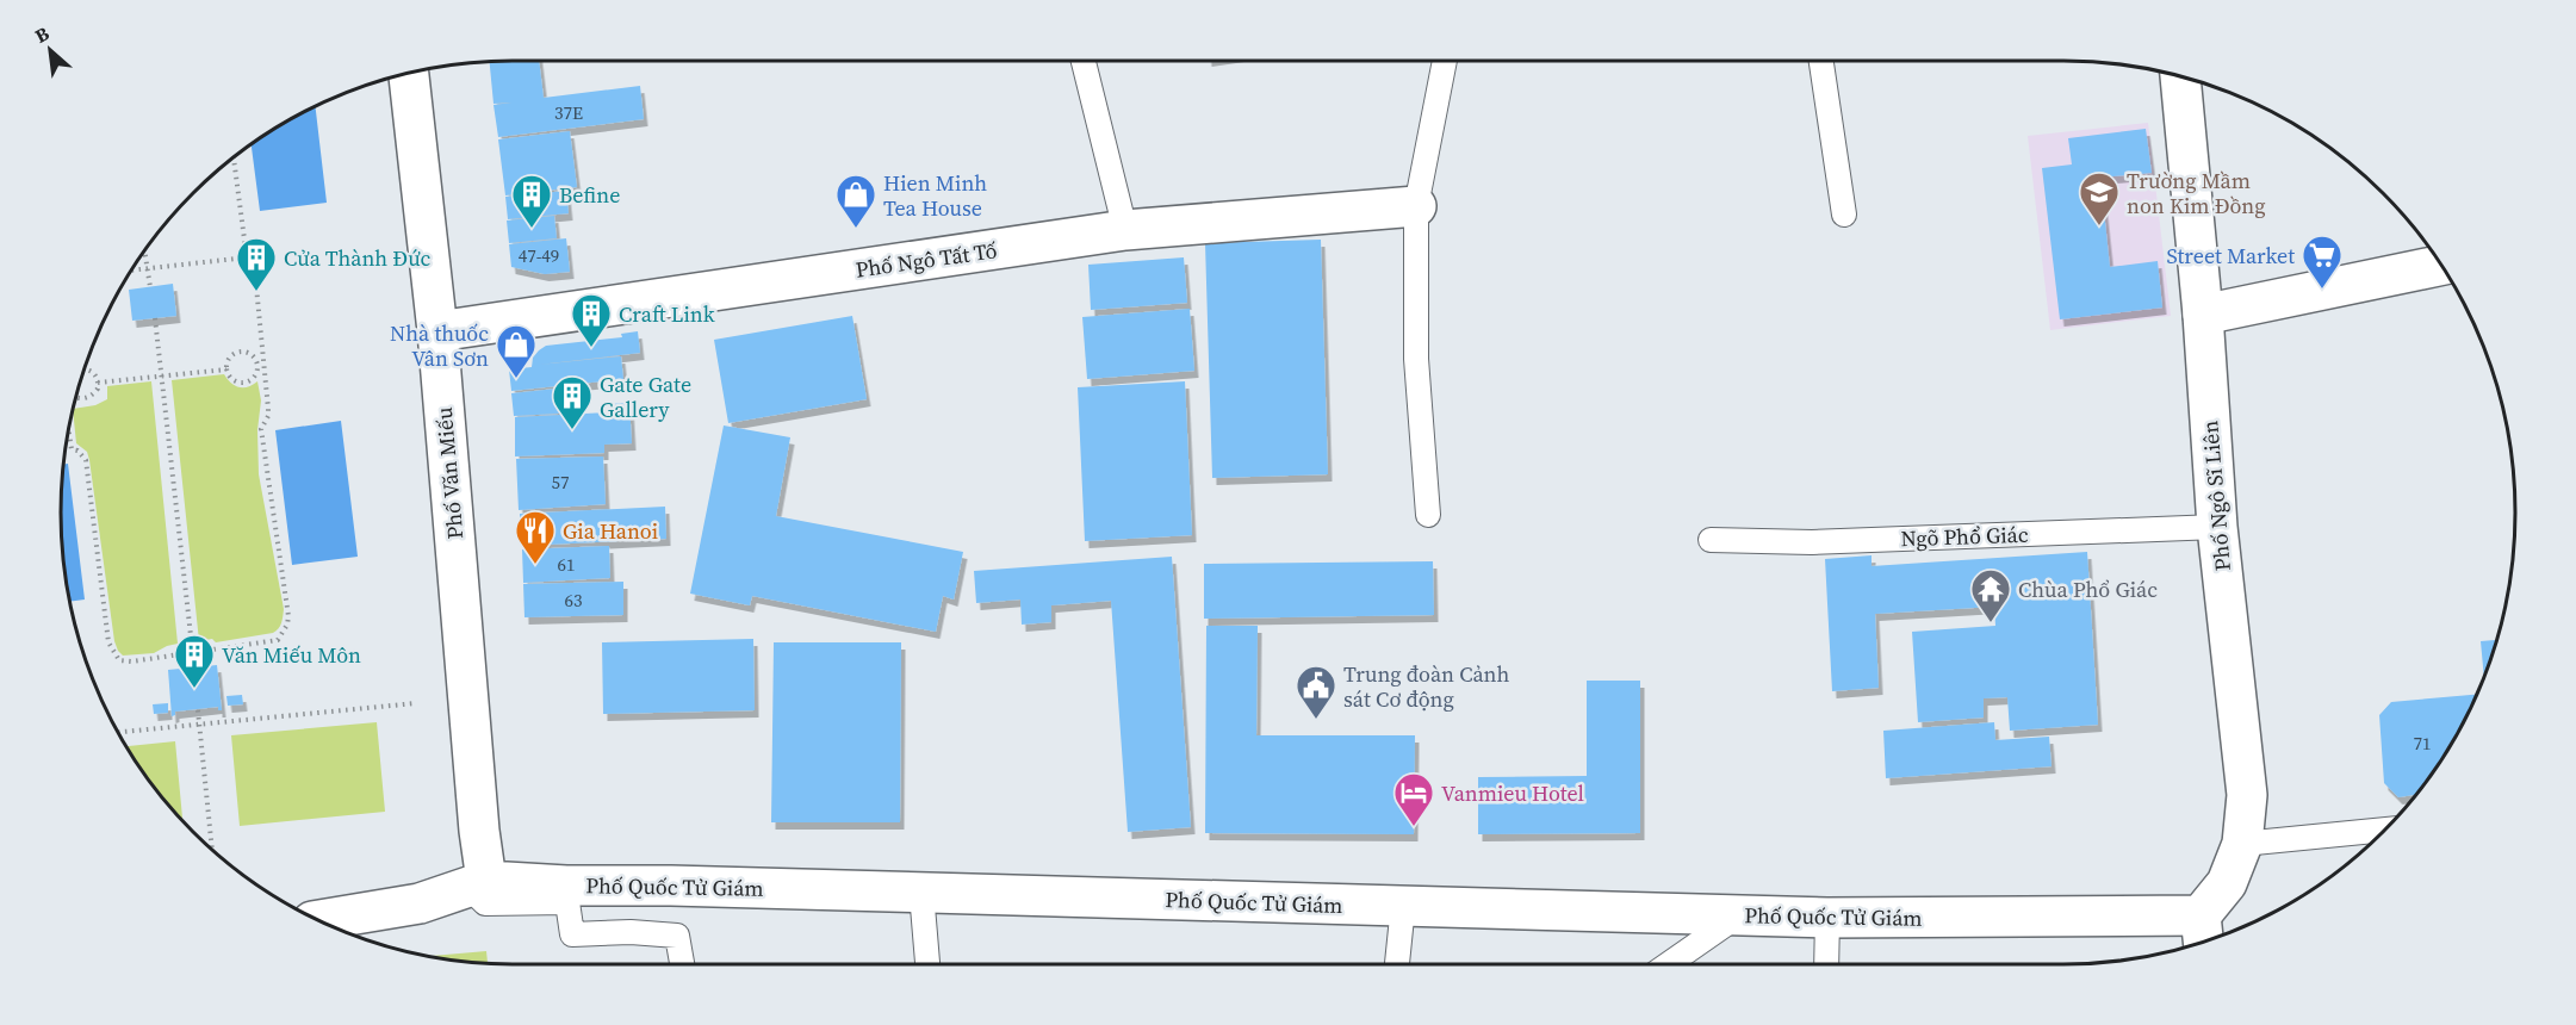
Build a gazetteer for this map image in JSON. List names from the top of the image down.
{
  "streets": {
    "street": [
      "Phố Ngô Tất Tố",
      "Phố Văn Miếu",
      "Phố Ngô Sĩ Liên",
      "Phố Quốc Tử Giám"
    ],
    "lane": ["Ngõ Phổ Giác"]
  },
  "crossings": [
    ["Phố Ngô Tất Tố", "Phố Văn Miếu"],
    ["Phố Văn Miếu", "Phố Quốc Tử Giám"],
    ["Phố Ngô Sĩ Liên", "Ngõ Phổ Giác"],
    ["Phố Ngô Sĩ Liên", "Phố Quốc Tử Giám"]
  ],
  "places": {
    "school or university": ["Trường Mầm non Kim Đồng"],
    "building": [
      "Befine",
      "Cửa Thành Đức",
      "Craft Link",
      "Gate Gate Gallery",
      "Văn Miếu Môn"
    ],
    "shop": ["Hien Minh Tea House", "Nhà thuốc Vân Sơn"],
    "supermarket": ["Street Market"],
    "restaurant": ["Gia Hanoi"],
    "temple": ["Chùa Phổ Giác"],
    "public building": ["Trung đoàn Cảnh sát Cơ động"],
    "hotel": ["Vanmieu Hotel"]
  },
  "house_numbers": [
    "37E",
    "47-49",
    "57",
    "61",
    "63",
    "71"
  ],
  "north": "top left"
}
